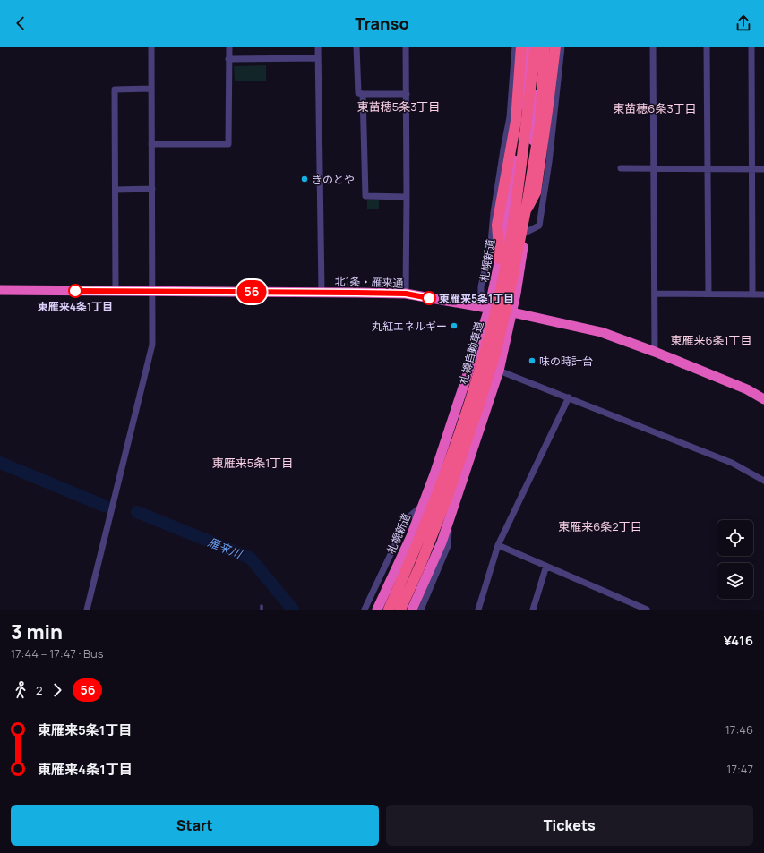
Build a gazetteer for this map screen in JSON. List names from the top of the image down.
{
  "streets": {
    "highway": ["札幌新道", "北1条・雁来通", "札樽自動車道"]
  },
  "crossings": [
    ["札幌新道", "北1条・雁来通"]
  ],
  "districts": [
    "東苗穂5条3丁目",
    "東苗穂6条3丁目",
    "東雁来6条1丁目",
    "東雁来5条1丁目",
    "東雁来6条2丁目"
  ],
  "water": ["雁来川"],
  "places": [
    "きのとや",
    "東雁来4条1丁目",
    "東雁来5条1丁目",
    "丸紅エネルギー",
    "味の時計台"
  ],
  "lines": ["bus line 56"],
  "page": {
    "header": "Transo",
    "on_map": "56",
    "heading": ["3 min", "17:44 – 17:47 · Bus", "¥416"],
    "legs": ["2", "56"],
    "list": [
      {
        "name": "東雁来5条1丁目",
        "value": "17:46"
      },
      {
        "name": "東雁来4条1丁目",
        "value": "17:47"
      }
    ],
    "buttons": ["Start", "Tickets"]
  }
}
